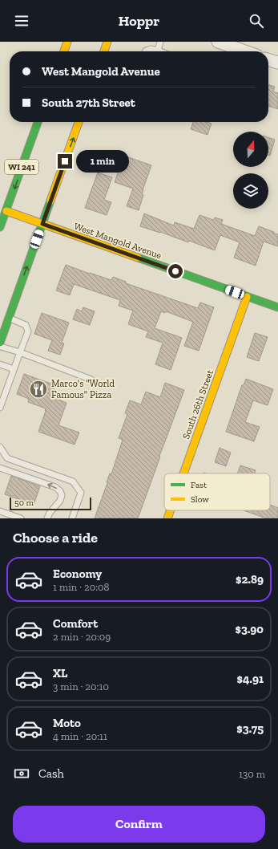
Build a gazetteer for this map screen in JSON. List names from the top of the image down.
{
  "streets": {
    "street": ["WI 241", "West Mangold Avenue", "South 26th Street"]
  },
  "crossings": [
    ["WI 241", "West Mangold Avenue"],
    ["West Mangold Avenue", "South 26th Street"]
  ],
  "places": {
    "restaurant": ["Marco's \"World Famous\" Pizza"]
  },
  "legend": ["Fast", "Slow"],
  "scale_bar": "50 m",
  "north": "top",
  "page": {
    "header": "Hoppr",
    "banner": ["West Mangold Avenue", "South 27th Street"],
    "bubble": "1 min",
    "scale": "50 m",
    "heading": "Choose a ride",
    "list": [
      {
        "name": "Economy",
        "note": "1 min · 20:08",
        "value": "$2.89"
      },
      {
        "name": "Comfort",
        "note": "2 min · 20:09",
        "value": "$3.90"
      },
      {
        "name": "XL",
        "note": "3 min · 20:10",
        "value": "$4.91"
      },
      {
        "name": "Moto",
        "note": "4 min · 20:11",
        "value": "$3.75"
      }
    ],
    "pay": ["Cash", "130 m"],
    "buttons": "Confirm"
  }
}
